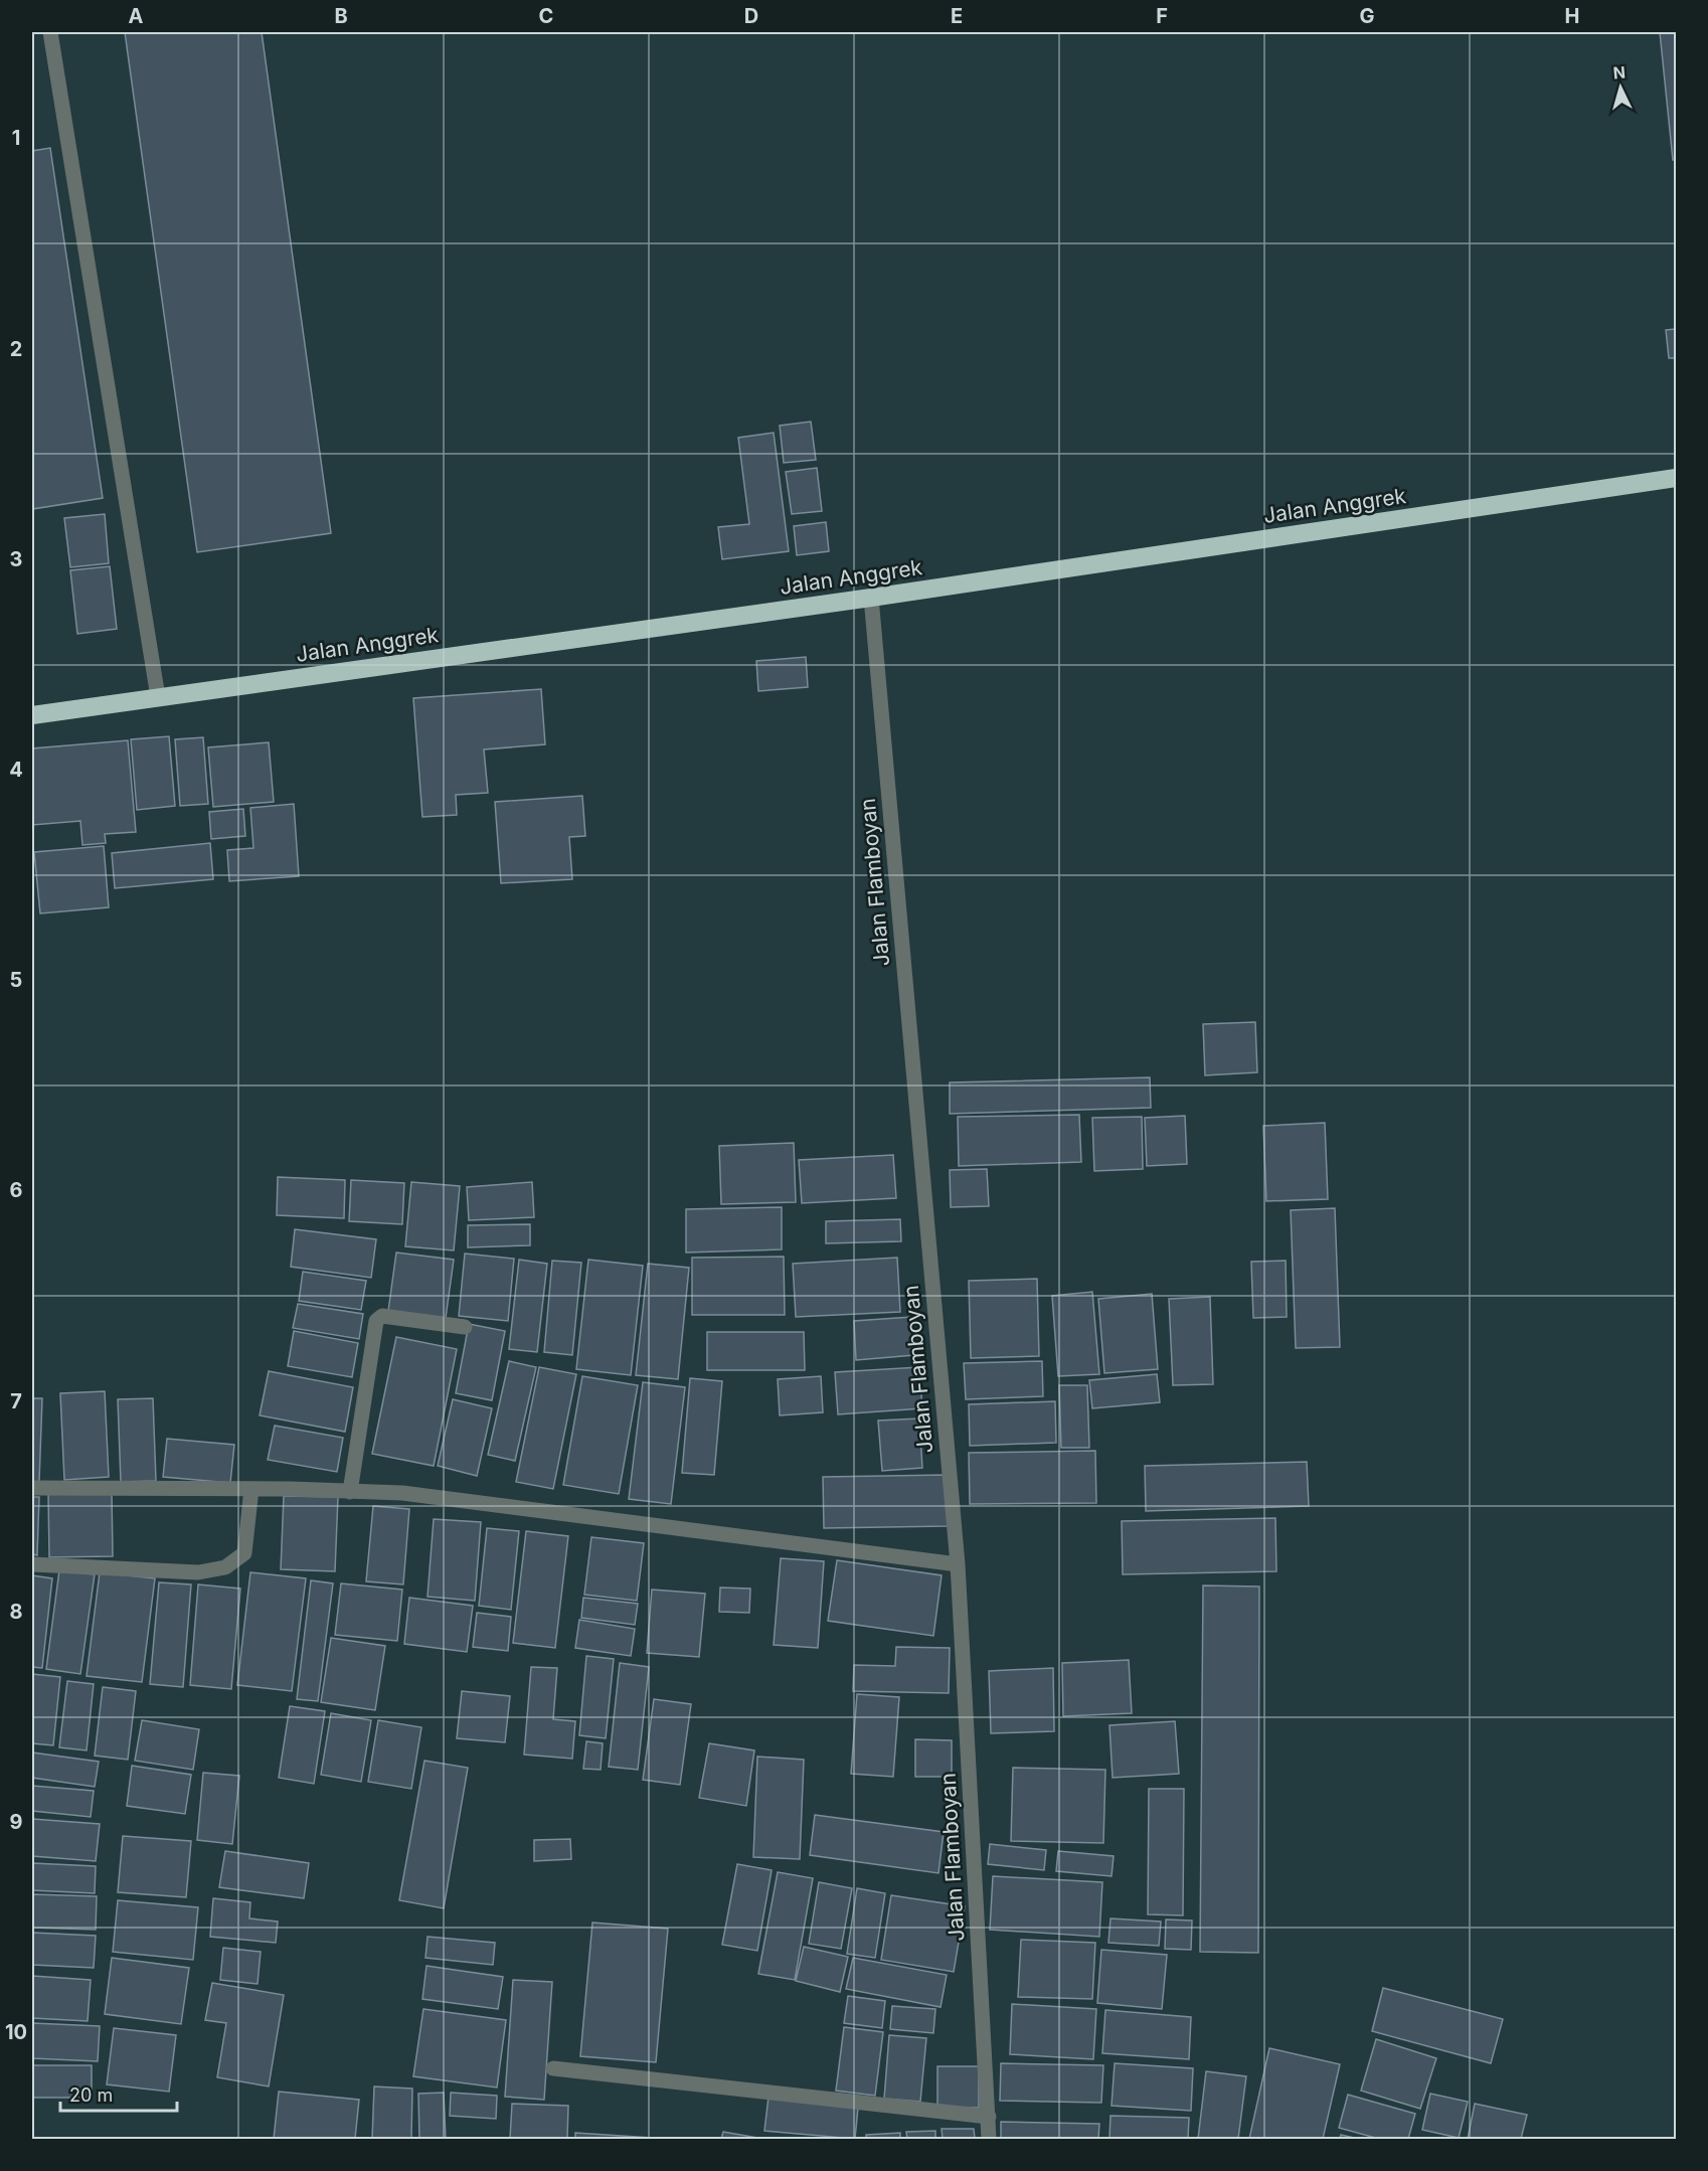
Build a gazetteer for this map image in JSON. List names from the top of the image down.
{
  "streets": {
    "highway": ["Jalan Anggrek"],
    "street": ["Jalan Flamboyan"]
  },
  "crossings": [
    ["Jalan Anggrek", "Jalan Flamboyan"]
  ],
  "scale_bar": "20 m",
  "north": "top",
  "grid": {
    "columns": [
      "A",
      "B",
      "C",
      "D",
      "E",
      "F",
      "G",
      "H"
    ],
    "rows": [
      "1",
      "2",
      "3",
      "4",
      "5",
      "6",
      "7",
      "8",
      "9",
      "10"
    ]
  }
}
